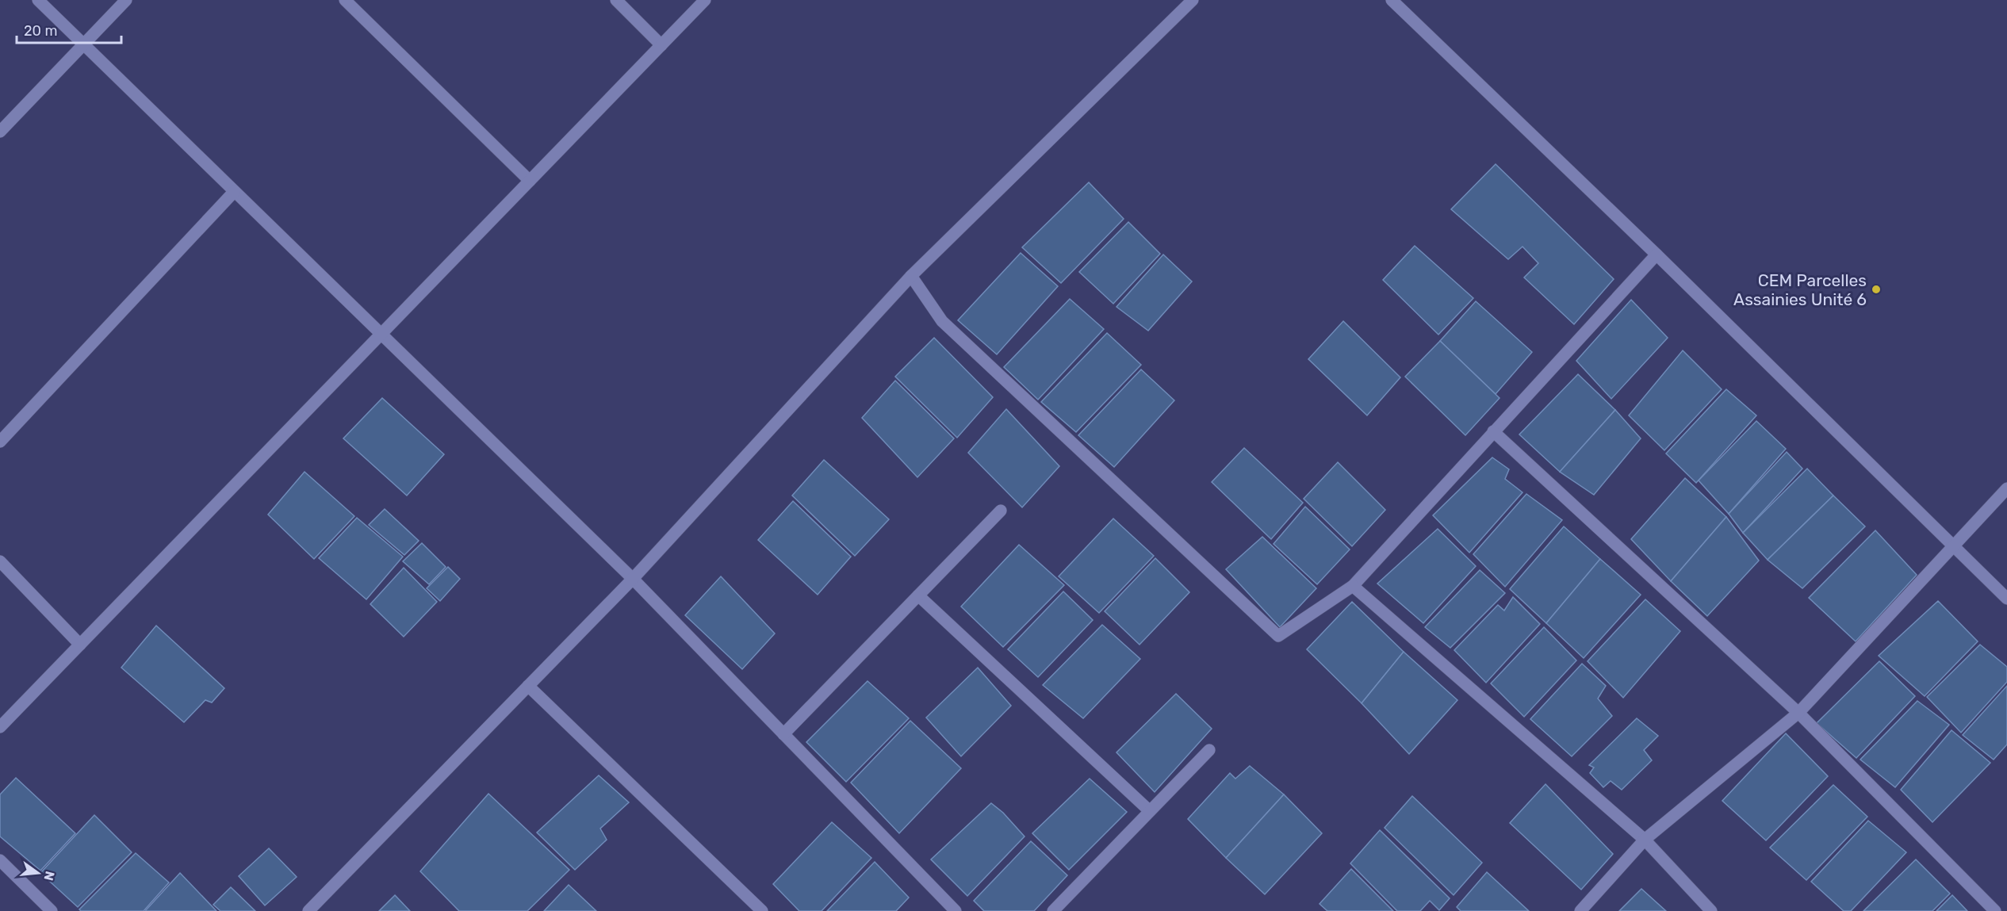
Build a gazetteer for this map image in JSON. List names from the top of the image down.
{
  "places": ["CEM Parcelles Assainies Unité 6"],
  "scale_bar": "20 m",
  "north": "right"
}
